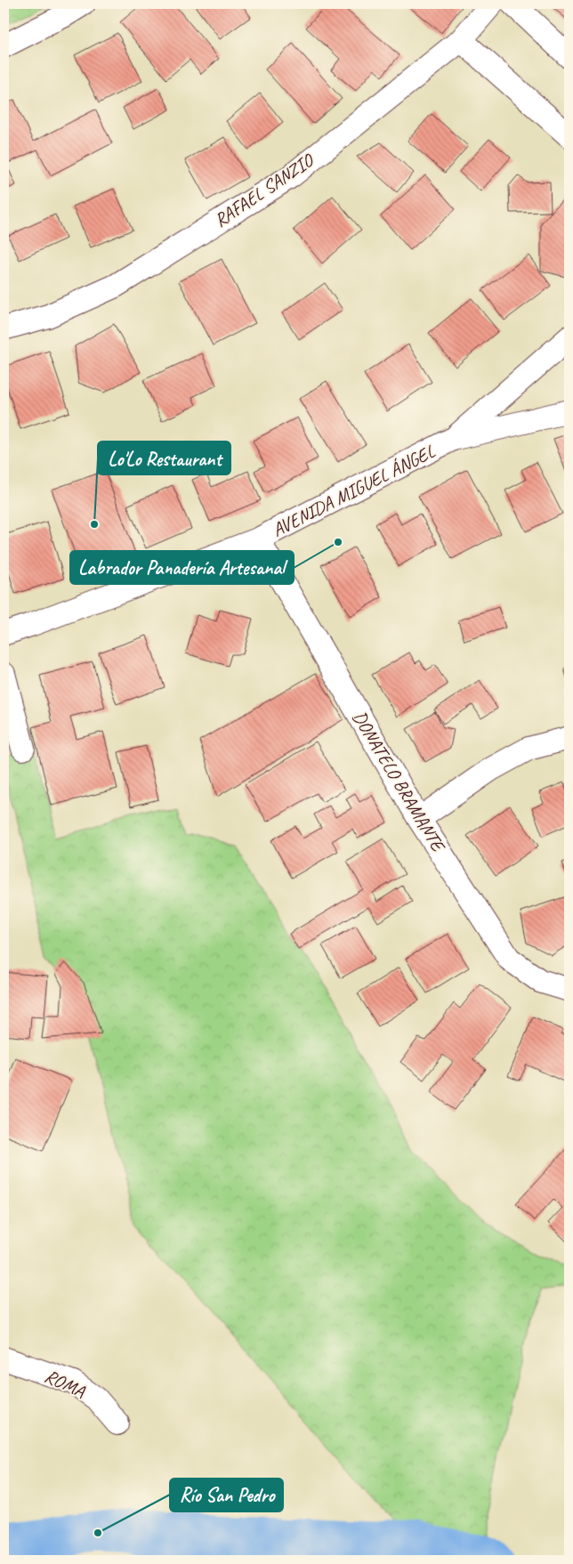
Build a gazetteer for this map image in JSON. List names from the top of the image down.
{
  "streets": {
    "street": [
      "RAFAEL SANZIO",
      "AVENIDA MIGUEL ÁNGEL",
      "DONATELO BRAMANTE",
      "ROMA"
    ]
  },
  "crossings": [
    ["AVENIDA MIGUEL ÁNGEL", "DONATELO BRAMANTE"]
  ],
  "places": ["Lo'Lo Restaurant", "Labrador Panadería Artesanal", "Río San Pedro"]
}
